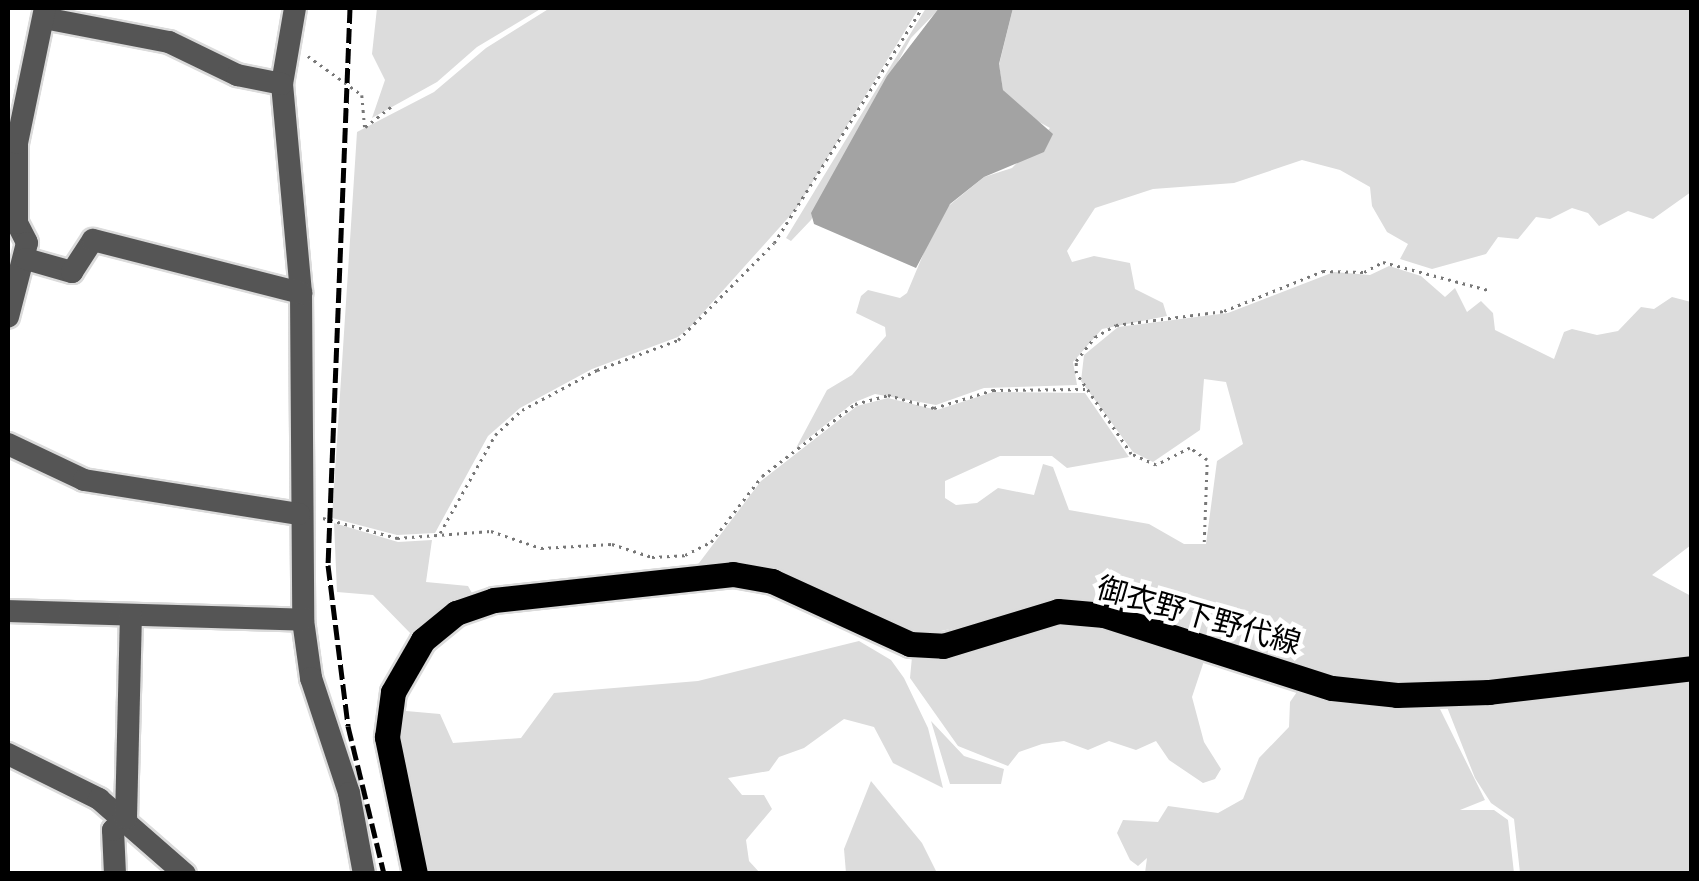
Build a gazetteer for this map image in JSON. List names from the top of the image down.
{
  "streets": {
    "main road": ["御衣野下野代線"]
  }
}
